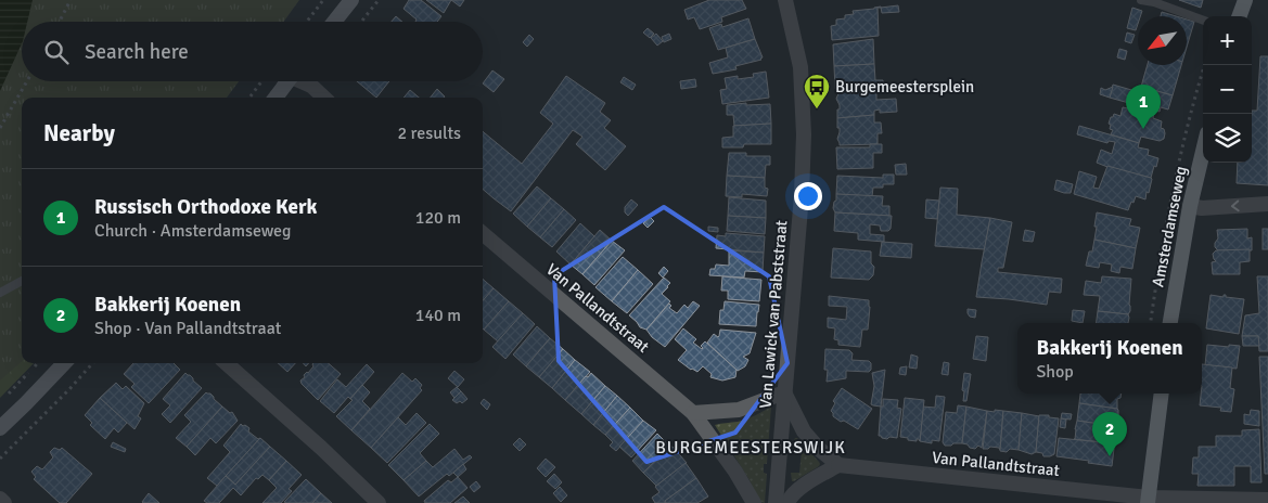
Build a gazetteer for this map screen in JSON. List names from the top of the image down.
{
  "streets": {
    "main road": ["Amsterdamseweg"],
    "street": ["Van Pallandtstraat", "Van Lawick van Pabststraat"]
  },
  "districts": ["BURGEMEESTERSWIJK"],
  "places": {
    "bus stop": ["Burgemeestersplein"]
  },
  "north": "bottom left",
  "page": {
    "map_buttons": ["+", "−"],
    "search": "Search here",
    "pins": ["1", "2"],
    "heading": ["Nearby", "2 results"],
    "list": [
      {
        "mark": "1",
        "name": "Russisch Orthodoxe Kerk",
        "note": "Church · Amsterdamseweg",
        "value": "120 m"
      },
      {
        "mark": "2",
        "name": "Bakkerij Koenen",
        "note": "Shop · Van Pallandtstraat",
        "value": "140 m"
      }
    ],
    "popup": ["Bakkerij Koenen", "Shop"]
  }
}
